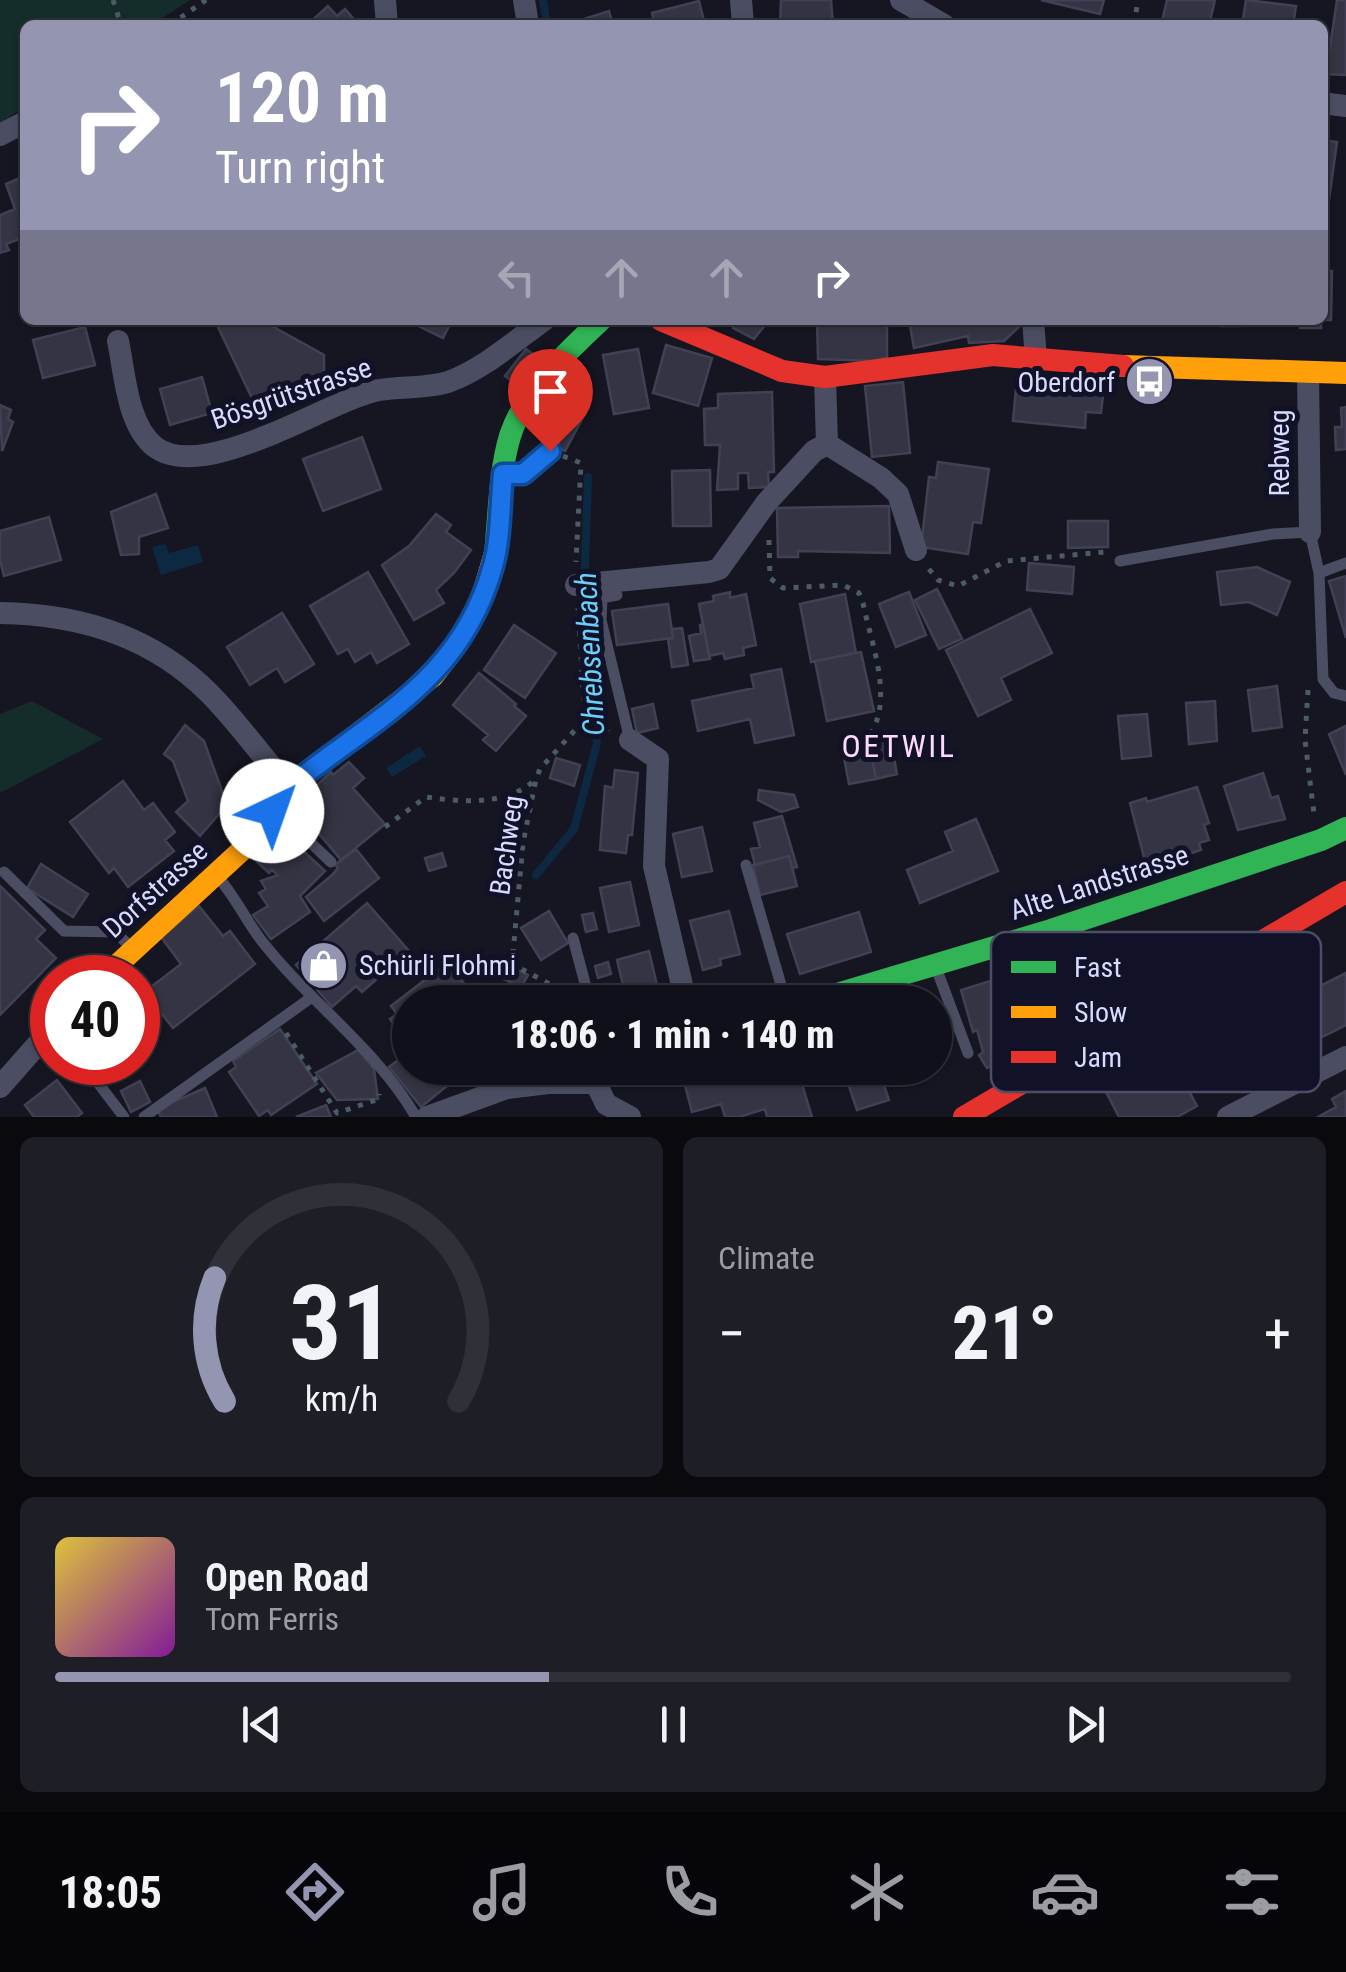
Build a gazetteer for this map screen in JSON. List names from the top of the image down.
{
  "streets": {
    "street": [
      "Bösgrütstrasse",
      "Rebweg",
      "Alte Landstrasse",
      "Dorfstrasse"
    ],
    "path": ["Bachweg"]
  },
  "districts": ["OETWIL"],
  "water": ["Chrebsenbach"],
  "places": {
    "bus stop": ["Oberdorf"],
    "shop": ["Schürli Flohmi"]
  },
  "legend": ["Fast", "Slow", "Jam"],
  "page": {
    "turn": ["120 m", "Turn right"],
    "limit": "40",
    "trip": "18:06 · 1 min · 140 m",
    "tile": "Climate",
    "heat": ["−", "21°", "+"],
    "song": ["Open Road", "Tom Ferris"],
    "tabs": "18:05",
    "gauge": ["31", "km/h"]
  }
}
